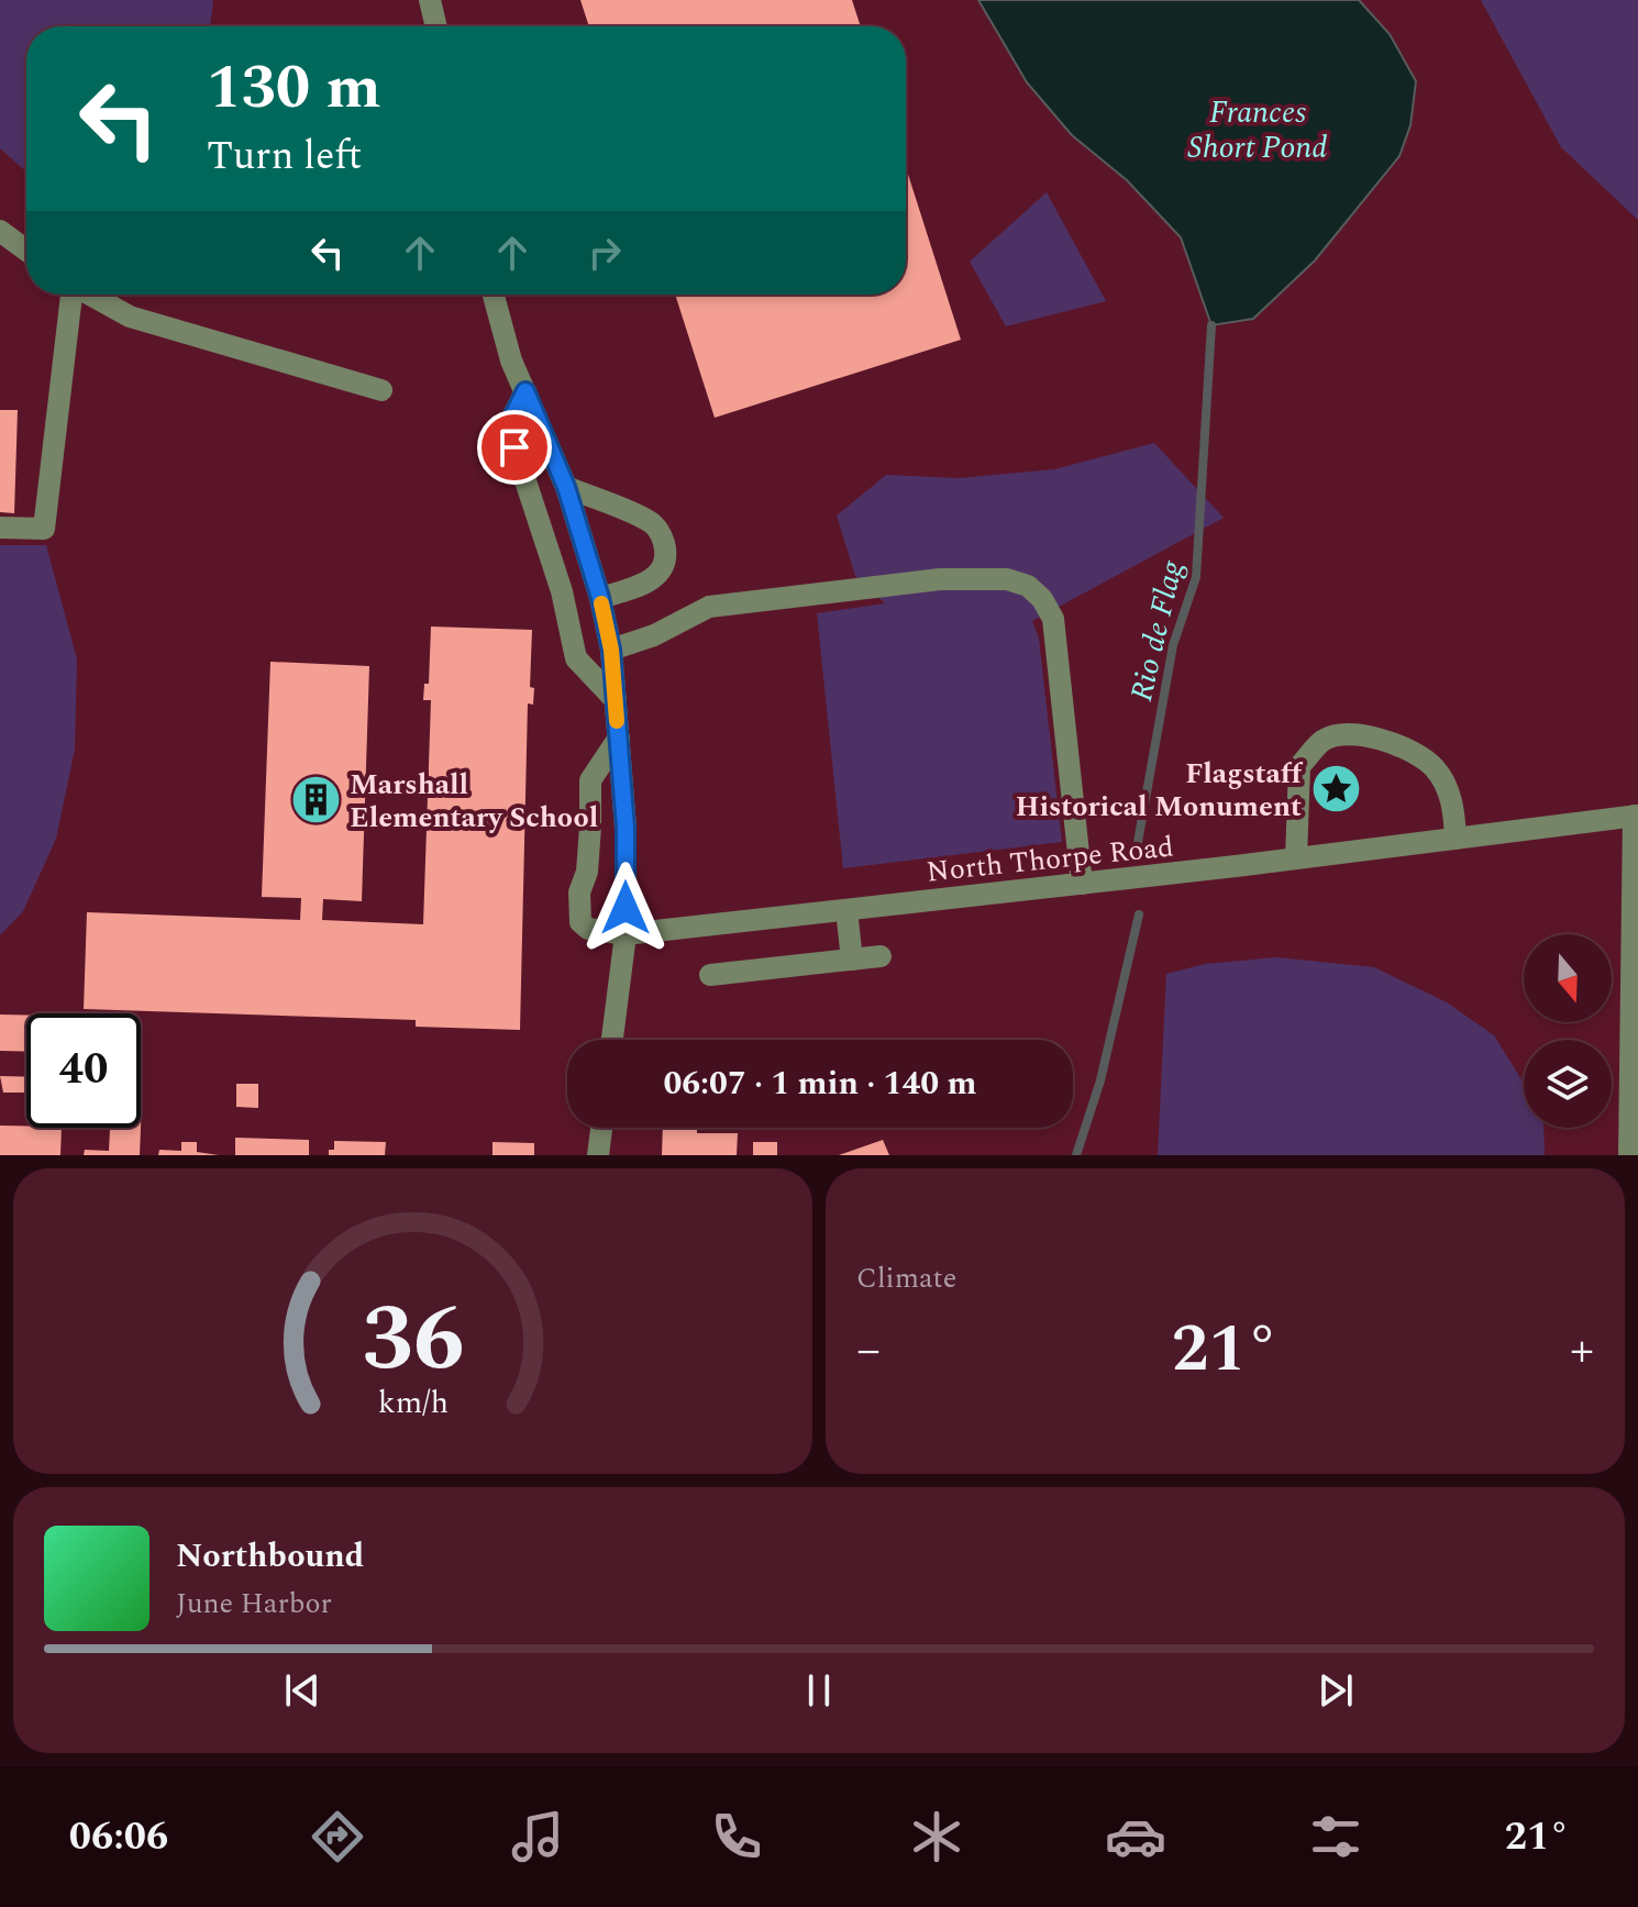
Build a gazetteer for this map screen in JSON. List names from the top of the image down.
{
  "streets": {
    "street": ["North Thorpe Road"]
  },
  "water": ["Frances Short Pond", "Rio de Flag"],
  "places": {
    "place": ["Flagstaff Historical Monument"],
    "building": ["Marshall Elementary School"]
  },
  "north": "bottom",
  "page": {
    "turn": ["130 m", "Turn left"],
    "limit": "40",
    "trip": "06:07 · 1 min · 140 m",
    "tile": "Climate",
    "heat": ["−", "21°", "+"],
    "song": ["Northbound", "June Harbor"],
    "tabs": ["06:06", "21°"],
    "gauge": ["36", "km/h"]
  }
}
